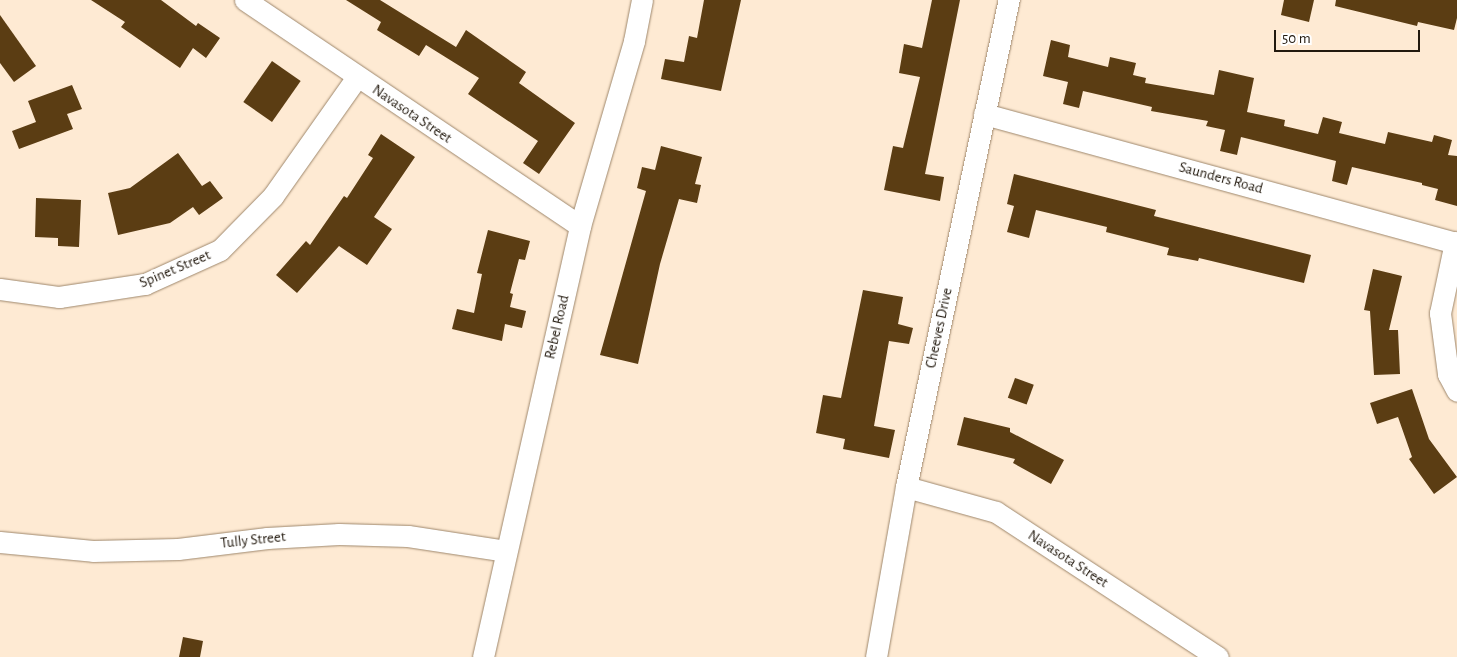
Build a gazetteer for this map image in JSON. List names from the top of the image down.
{
  "streets": {
    "street": [
      "Navasota Street",
      "Saunders Road",
      "Spinet Street",
      "Rebel Road",
      "Cheeves Drive",
      "Tully Street"
    ]
  },
  "crossings": [
    ["Navasota Street", "Spinet Street"],
    ["Navasota Street", "Rebel Road"],
    ["Navasota Street", "Cheeves Drive"],
    ["Saunders Road", "Cheeves Drive"],
    ["Rebel Road", "Tully Street"]
  ],
  "scale_bar": "50 m"
}
